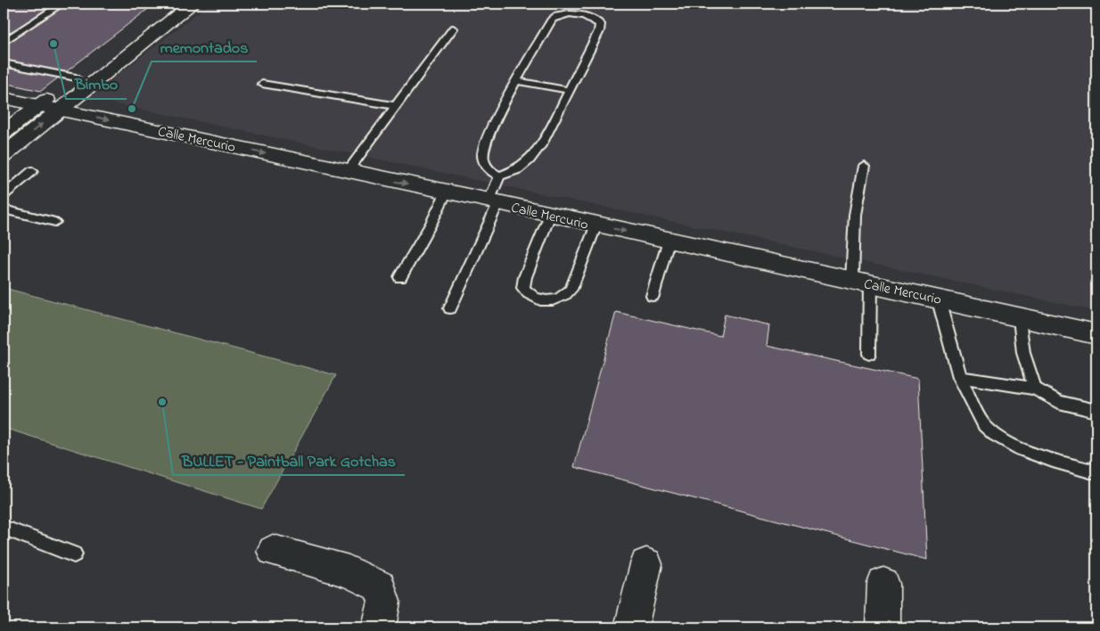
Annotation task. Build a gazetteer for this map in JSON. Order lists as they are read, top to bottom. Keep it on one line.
{"streets":{"main road":["Calle Mercurio"]},"one_way":["Calle Mercurio"],"places":["Bimbo","memontados","BULLET - Paintball Park Gotchas"]}
